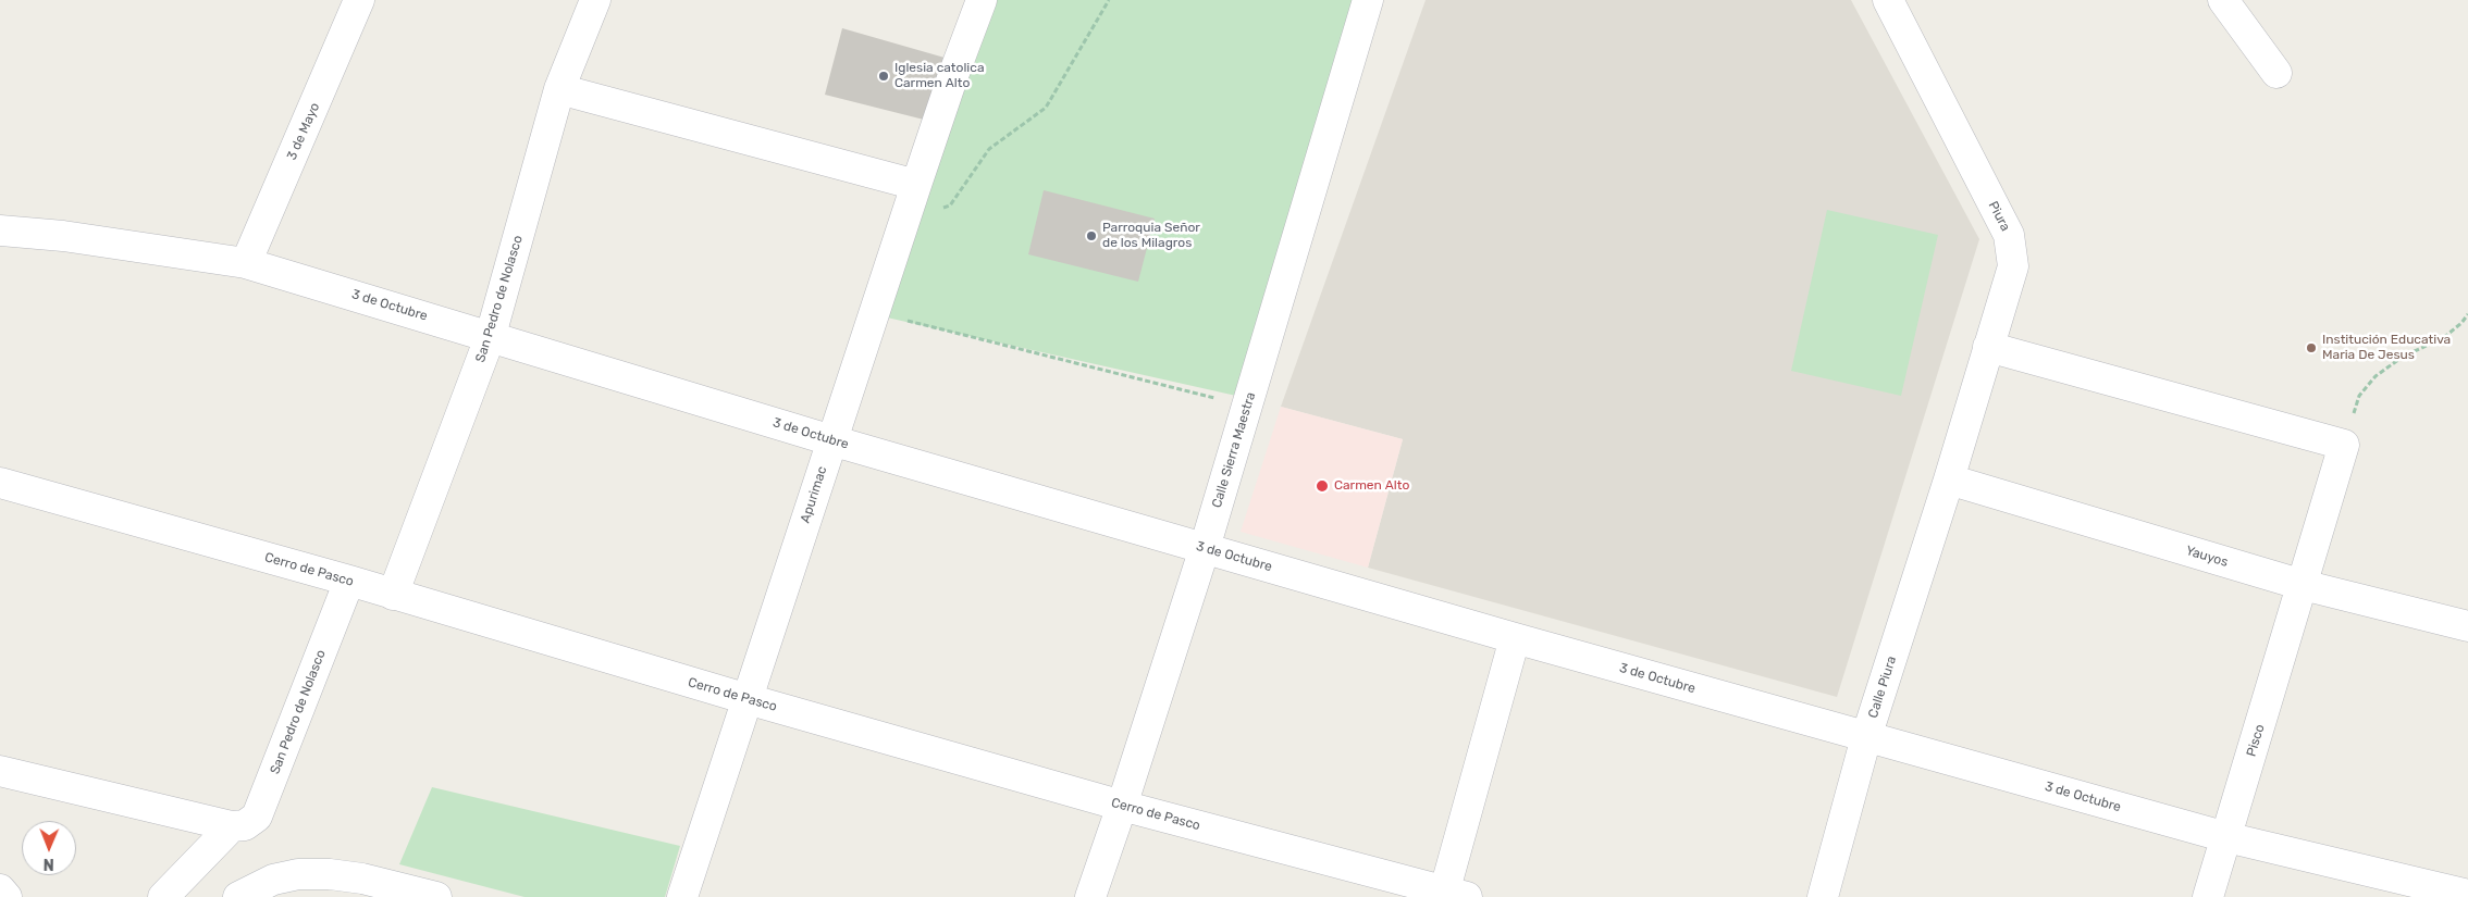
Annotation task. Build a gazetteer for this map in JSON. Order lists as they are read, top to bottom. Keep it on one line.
{"streets":{"street":["3 de Mayo","Piura","San Pedro de Nolasco","3 de Octubre","Calle Sierra Maestra","Apurimac","Yauyos","Cerro de Pasco","Calle Piura","Pisco"]},"crossings":[["3 de Mayo","3 de Octubre"],["Piura","Yauyos"],["Piura","Calle Piura"],["San Pedro de Nolasco","3 de Octubre"],["San Pedro de Nolasco","Cerro de Pasco"],["3 de Octubre","Calle Sierra Maestra"],["3 de Octubre","Apurimac"],["3 de Octubre","Calle Piura"],["3 de Octubre","Pisco"],["Calle Sierra Maestra","Cerro de Pasco"],["Apurimac","Cerro de Pasco"],["Yauyos","Calle Piura"],["Yauyos","Pisco"]],"places":["Iglesia catolica Carmen Alto","Parroquia Señor de los Milagros","Institución Educativa Maria De Jesus","Carmen Alto"],"north":"bottom"}
